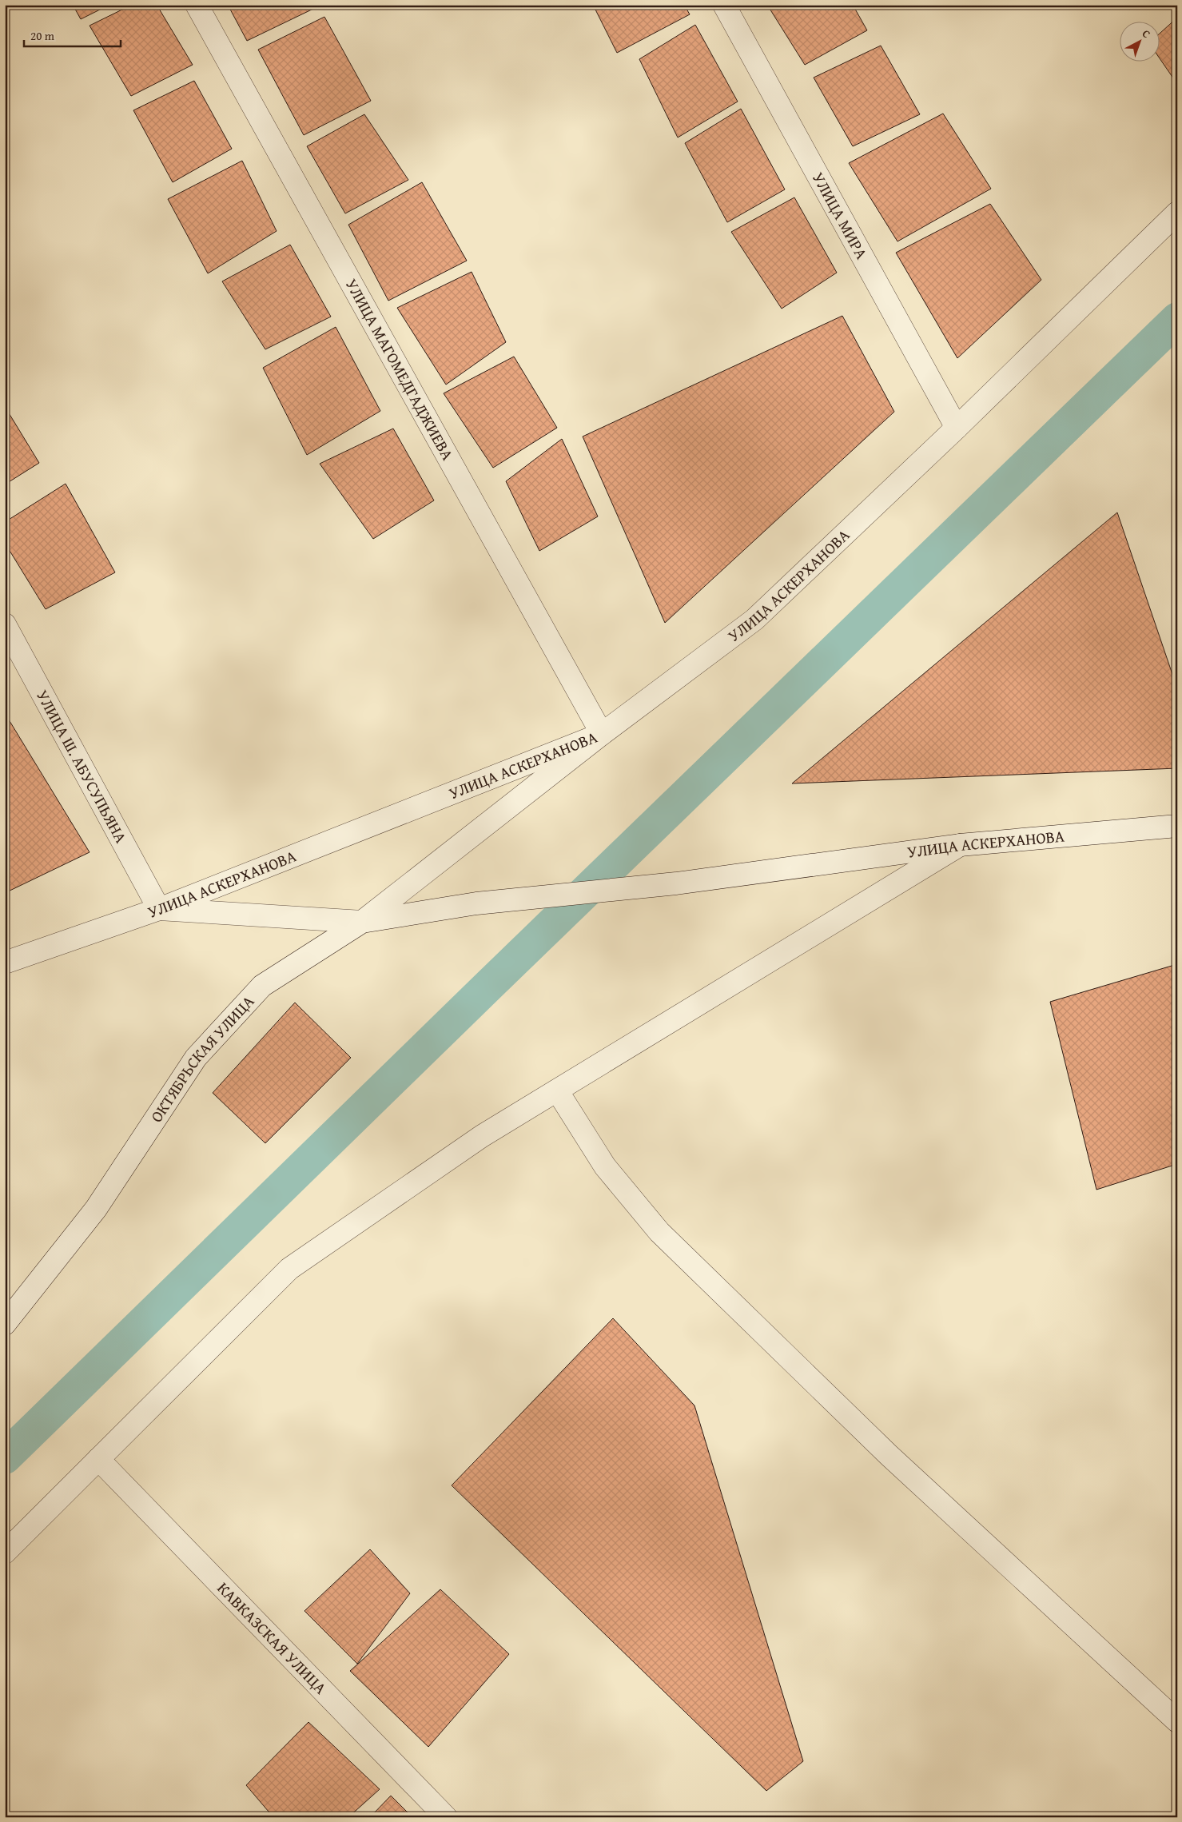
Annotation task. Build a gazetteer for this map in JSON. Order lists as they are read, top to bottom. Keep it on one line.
{"streets":{"street":["УЛИЦА МИРА","УЛИЦА МАГОМЕДГАДЖИЕВА","УЛИЦА АСКЕРХАНОВА","УЛИЦА Ш. АБУСУПЬЯНА","ОКТЯБРЬСКАЯ УЛИЦА","КАВКАЗСКАЯ УЛИЦА"]},"crossings":[["УЛИЦА МИРА","УЛИЦА АСКЕРХАНОВА"],["УЛИЦА МАГОМЕДГАДЖИЕВА","УЛИЦА АСКЕРХАНОВА"],["УЛИЦА АСКЕРХАНОВА","УЛИЦА Ш. АБУСУПЬЯНА"],["УЛИЦА АСКЕРХАНОВА","ОКТЯБРЬСКАЯ УЛИЦА"]],"scale_bar":"20 m","north":"top right"}
